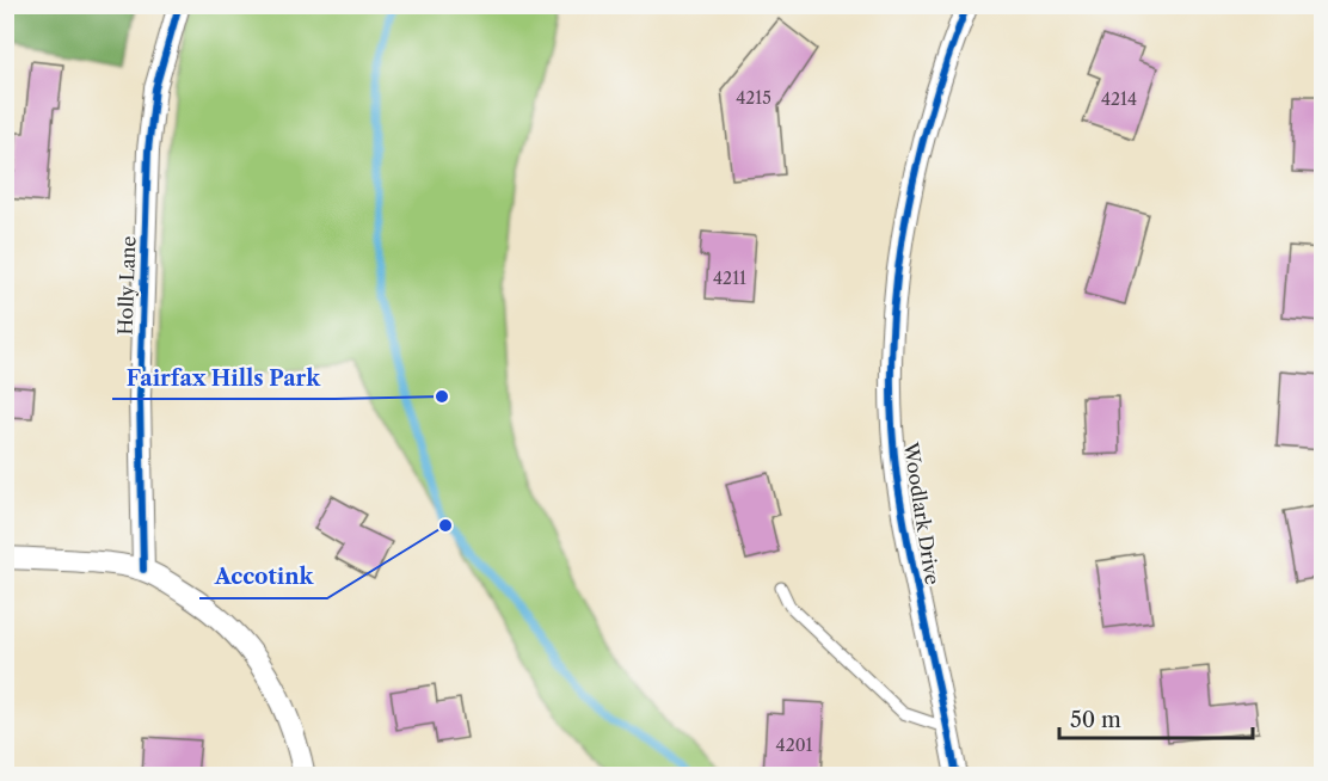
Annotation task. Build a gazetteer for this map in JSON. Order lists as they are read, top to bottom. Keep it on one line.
{"streets":{"street":["Holly Lane","Woodlark Drive"]},"places":["Fairfax Hills Park","Accotink"],"house_numbers":["4215","4214","4211","4201"],"scale_bar":"50 m"}
